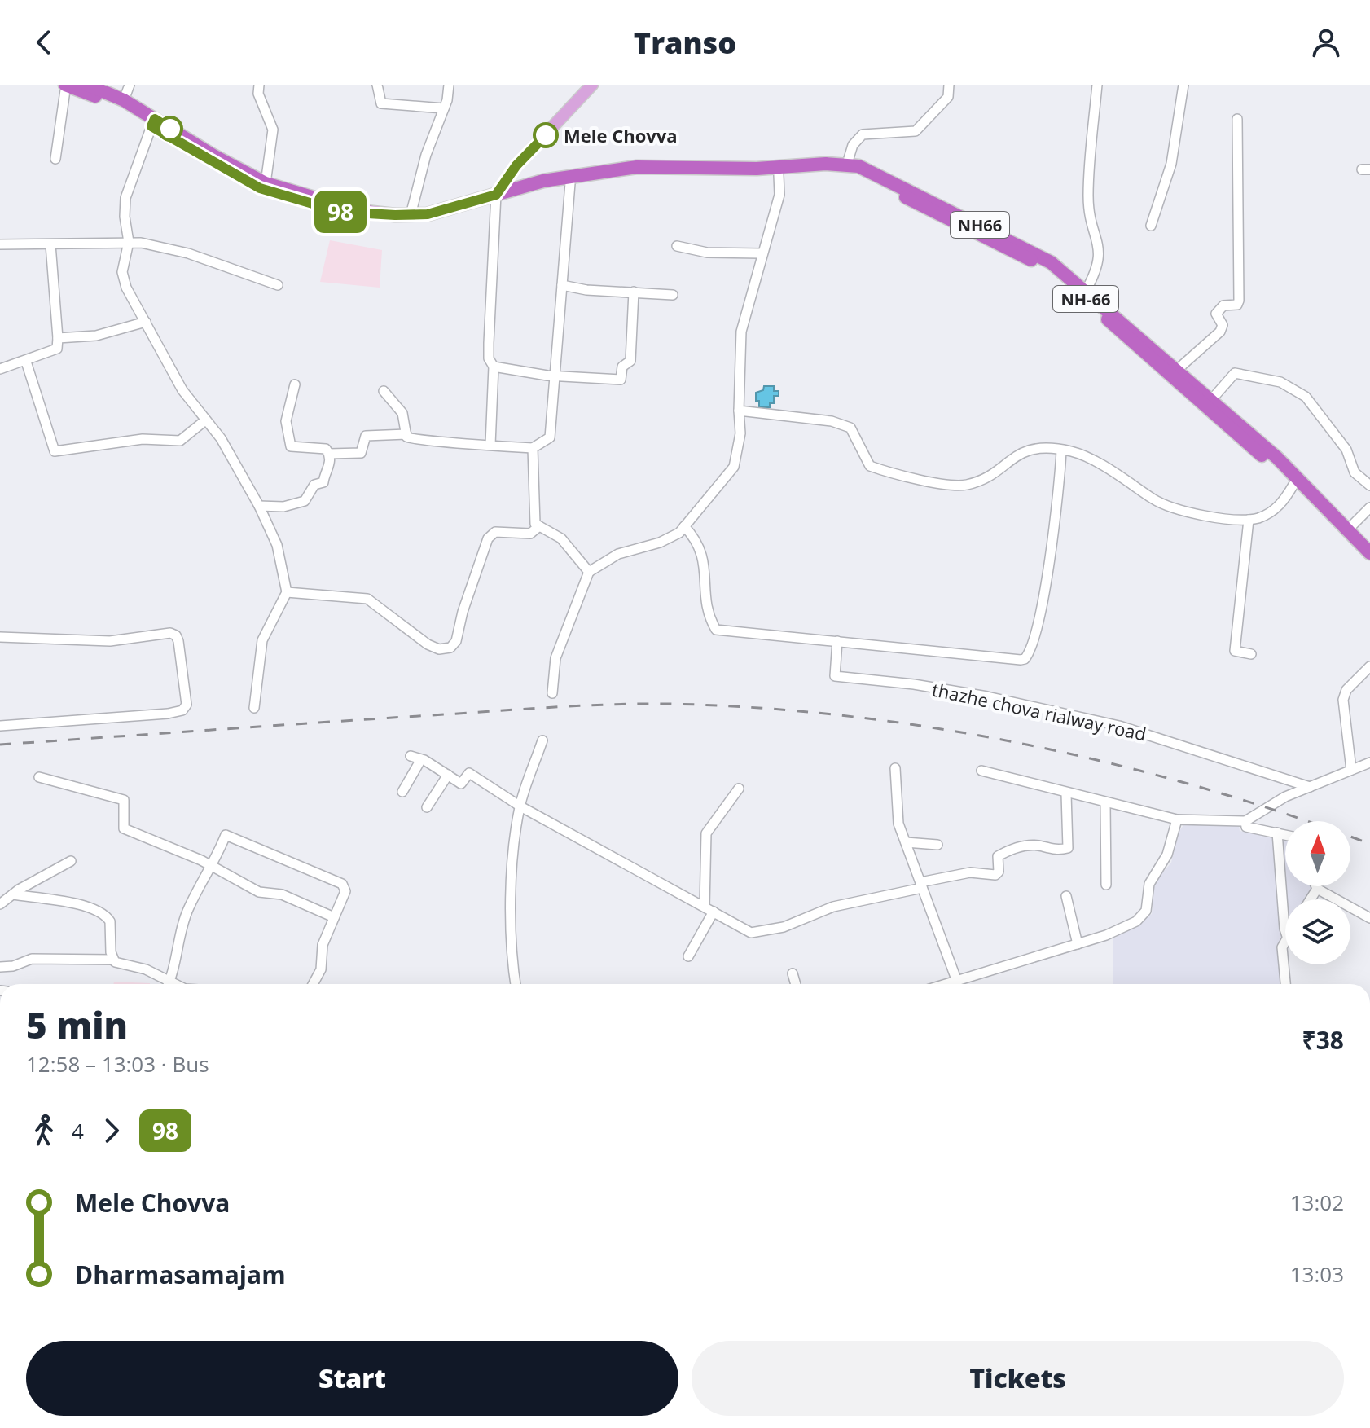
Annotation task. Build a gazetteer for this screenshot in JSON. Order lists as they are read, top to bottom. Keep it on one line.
{"streets":{"highway":["NH66","NH-66"],"street":["thazhe chova rialway road"]},"crossings":[["NH66","NH-66"]],"places":["Mele Chovva"],"lines":["bus line 98"],"north":"top","page":{"header":"Transo","on_map":"98","heading":["5 min","12:58 – 13:03 · Bus","₹38"],"legs":["4","98"],"list":[{"name":"Mele Chovva","value":"13:02"},{"name":"Dharmasamajam","value":"13:03"}],"buttons":["Start","Tickets"]}}
